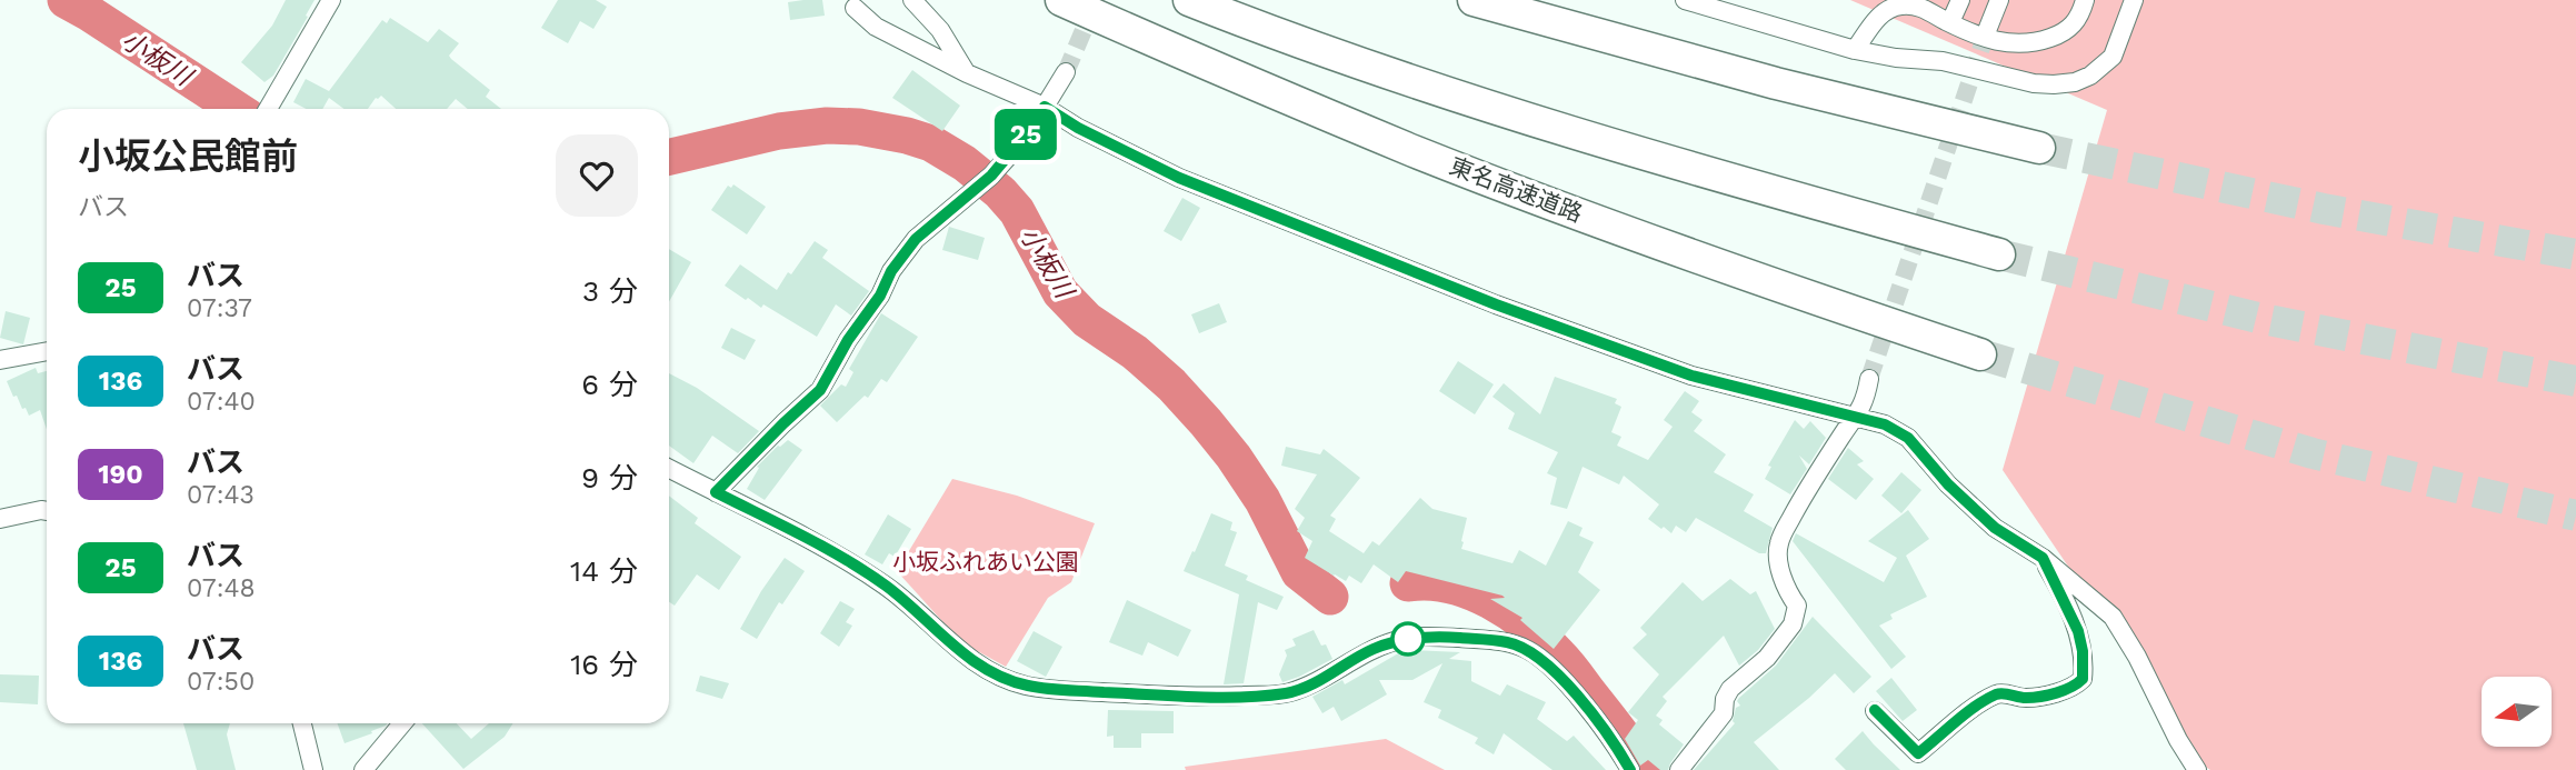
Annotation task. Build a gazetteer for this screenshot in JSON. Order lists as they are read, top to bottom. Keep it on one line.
{"streets":{"highway":["東名高速道路"]},"water":["小板川"],"parks":["小坂ふれあい公園"],"lines":["bus line 25"],"north":"left","page":{"on_map":"25","heading":["小坂公民館前","バス"],"list":[{"mark":"25","name":"バス","note":"07:37","value":"3 分"},{"mark":"136","name":"バス","note":"07:40","value":"6 分"},{"mark":"190","name":"バス","note":"07:43","value":"9 分"},{"mark":"25","name":"バス","note":"07:48","value":"14 分"},{"mark":"136","name":"バス","note":"07:50","value":"16 分"}]}}
